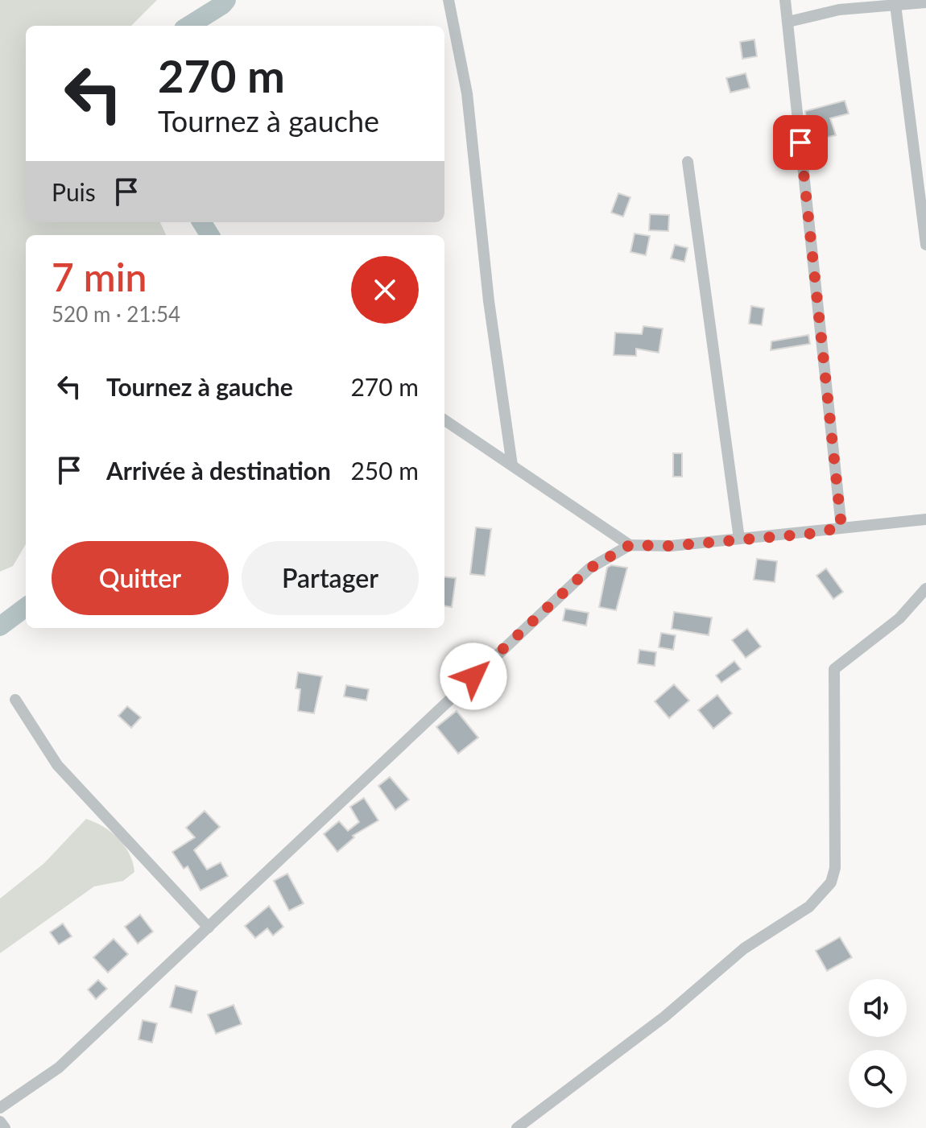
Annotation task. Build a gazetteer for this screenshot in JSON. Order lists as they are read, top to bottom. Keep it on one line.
{"page":{"turn":["270 m","Tournez à gauche"],"then":"Puis","heading":["7 min","520 m · 21:54"],"list":[{"name":"Tournez à gauche","value":"270 m"},{"name":"Arrivée à destination","value":"250 m"}],"buttons":["Quitter","Partager"]}}
